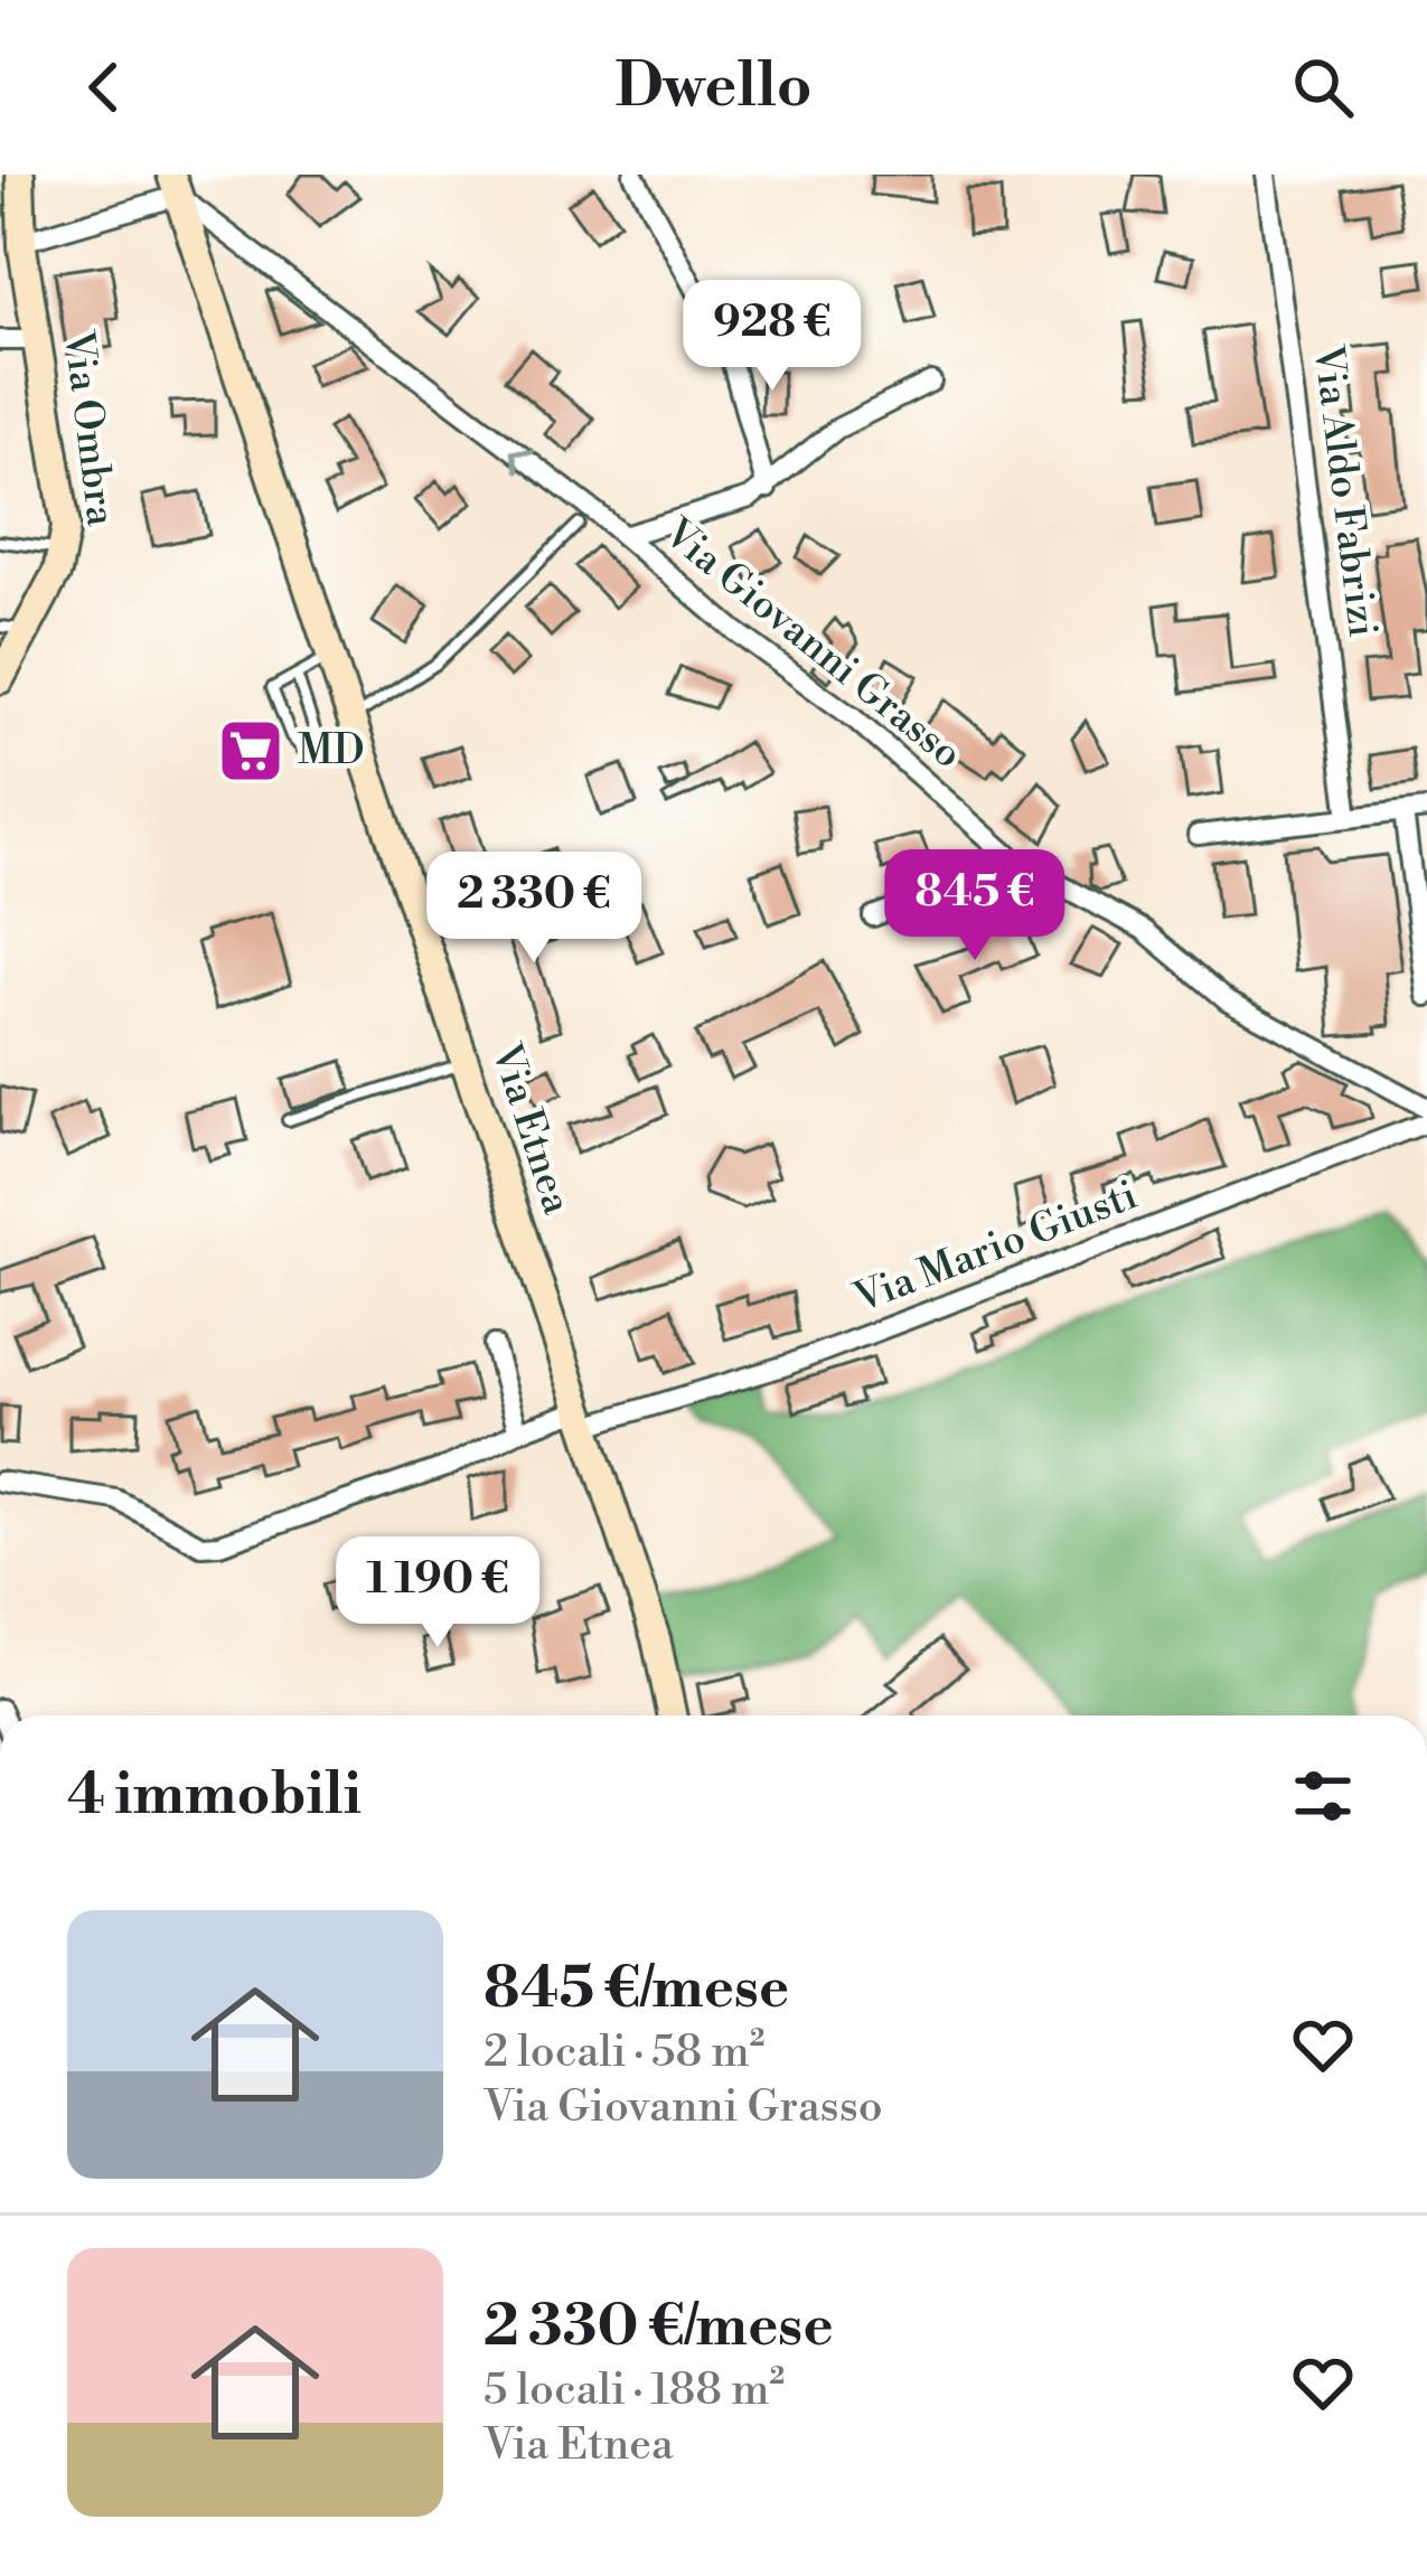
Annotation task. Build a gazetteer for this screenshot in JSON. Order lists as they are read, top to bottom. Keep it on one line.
{"streets":{"main road":["Via Ombra","Via Etnea"],"street":["Via Aldo Fabrizi","Via Giovanni Grasso","Via Mario Giusti"]},"crossings":[["Via Giovanni Grasso","Via Etnea"],["Via Etnea","Via Mario Giusti"]],"one_way":["Via Giovanni Grasso"],"places":{"supermarket":["MD"]},"page":{"header":"Dwello","price":["928 €","845 €","2 330 €","1 190 €"],"heading":"4 immobili","list":[{"name":"845 €/mese","note":"2 locali · 58 m² · Via Giovanni Grasso"},{"name":"2 330 €/mese","note":"5 locali · 188 m² · Via Etnea"}]}}
